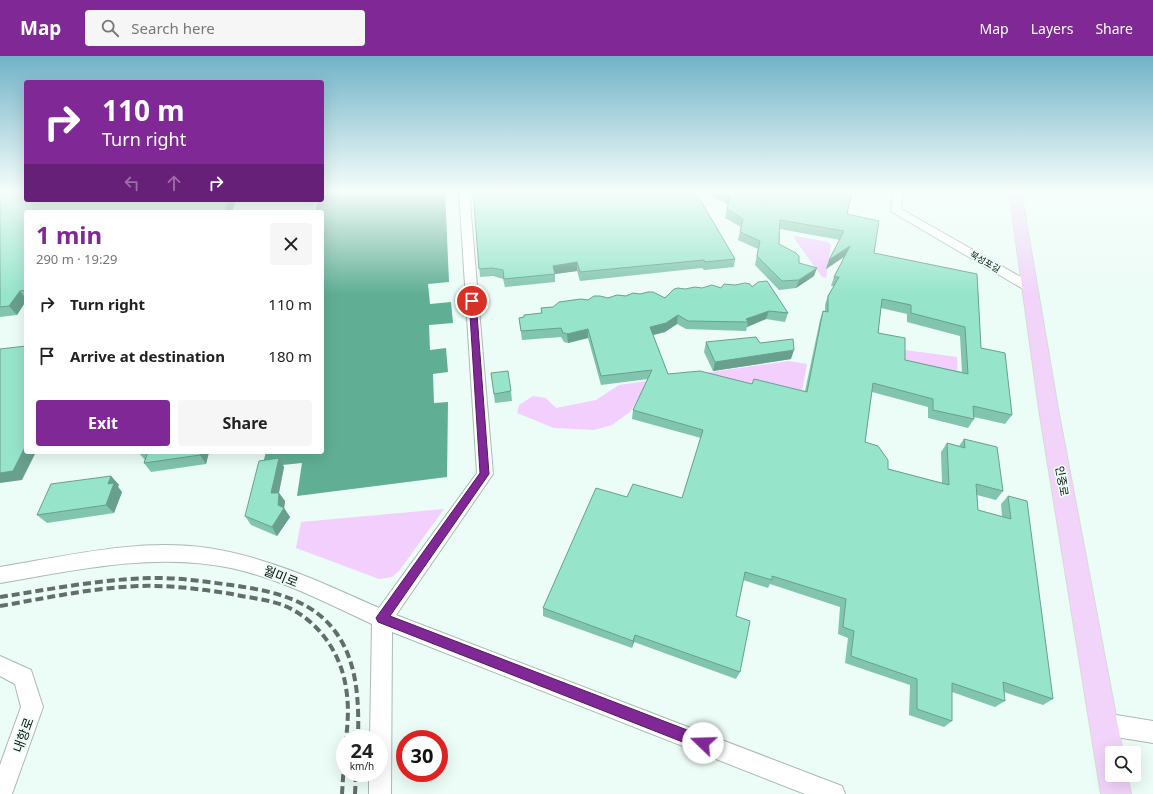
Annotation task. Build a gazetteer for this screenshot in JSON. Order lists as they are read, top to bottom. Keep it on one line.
{"streets":{"main road":["인중로"],"street":["북성포길","월미로","내항로"]},"crossings":[["북성포길","인중로"]],"page":{"header":"Map","search":"Search here","nav":["Map","Layers","Share"],"turn":["110 m","Turn right"],"heading":["1 min","290 m · 19:29"],"list":[{"name":"Turn right","value":"110 m"},{"name":"Arrive at destination","value":"180 m"}],"buttons":["Exit","Share"],"speed":"24 km/h","limit":"30"}}
